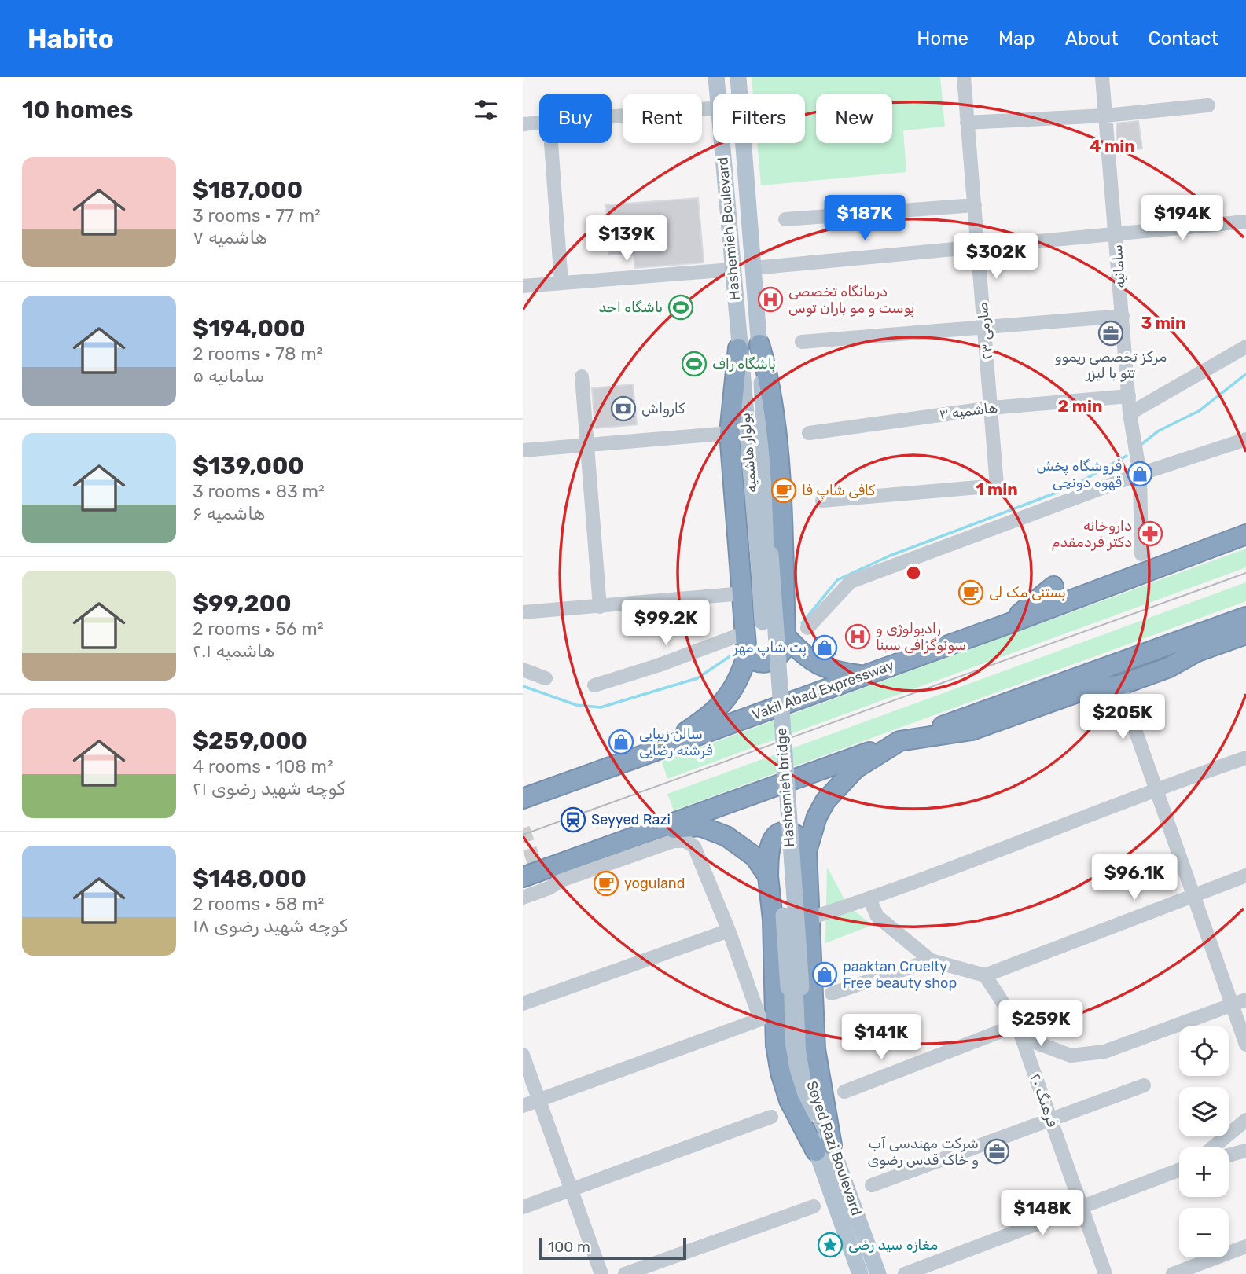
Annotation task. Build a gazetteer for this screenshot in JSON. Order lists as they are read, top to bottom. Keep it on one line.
{"streets":{"highway":["Vakil Abad Expressway"],"main road":["Hashemieh Boulevard","بولوار هاشمیه","Hashemieh bridge","Seyed Razi Boulevard"],"street":["سامانیه","صارمی ۲۳","هاشمیه ۳","فرهنگ ۲۰"]},"crossings":[["Hashemieh Boulevard","بولوار هاشمیه"],["سامانیه","هاشمیه ۳"],["صارمی ۲۳","هاشمیه ۳"],["بولوار هاشمیه","Hashemieh bridge"],["Hashemieh bridge","Seyed Razi Boulevard"]],"places":{"hospital":["درمانگاه تخصصی پوست و مو باران توس","رادیولوژی و سونوگرافی سینا"],"sports":["باشگاه احد","باشگاه راف"],"office":["مرکز تخصصی ریموو تتو با لیزر","شرکت مهندسی آب و خاک قدس رضوی"],"bank":["کارواش"],"shop":["فروشگاه پخش قهوه دونچی","پت شاپ مهر","سالن زیبایی فرشته رضایی","paaktan Cruelty Free beauty shop"],"cafe":["کافی شاپ فا","بستنی مک لی","yoguland"],"pharmacy":["داروخانه دكتر فردمقدم"],"station":["Seyyed Razi"],"place":["مغازه سید رضی"]},"scale_bar":"100 m","page":{"header":"Habito","nav":["Home","Map","About","Contact"],"heading":"10 homes","chip":["Buy","Rent","Filters","New"],"list":[{"name":"$187,000","note":"3 rooms · 77 m² · هاشمیه ۷"},{"name":"$194,000","note":"2 rooms · 78 m² · سامانیه ۵"},{"name":"$139,000","note":"3 rooms · 83 m² · هاشمیه ۶"},{"name":"$99,200","note":"2 rooms · 56 m² · هاشمیه ۲.۱"},{"name":"$259,000","note":"4 rooms · 108 m² · کوچه شهید رضوی ۲۱"},{"name":"$148,000","note":"2 rooms · 58 m² · کوچه شهید رضوی ۱۸"}],"price":["$187K","$194K","$139K","$302K","$99.2K","$205K","$96.1K","$259K","$141K","$148K"],"map_buttons":["+","−"],"scale":"100 m"},"rings":["4 min","3 min","2 min","1 min"]}
